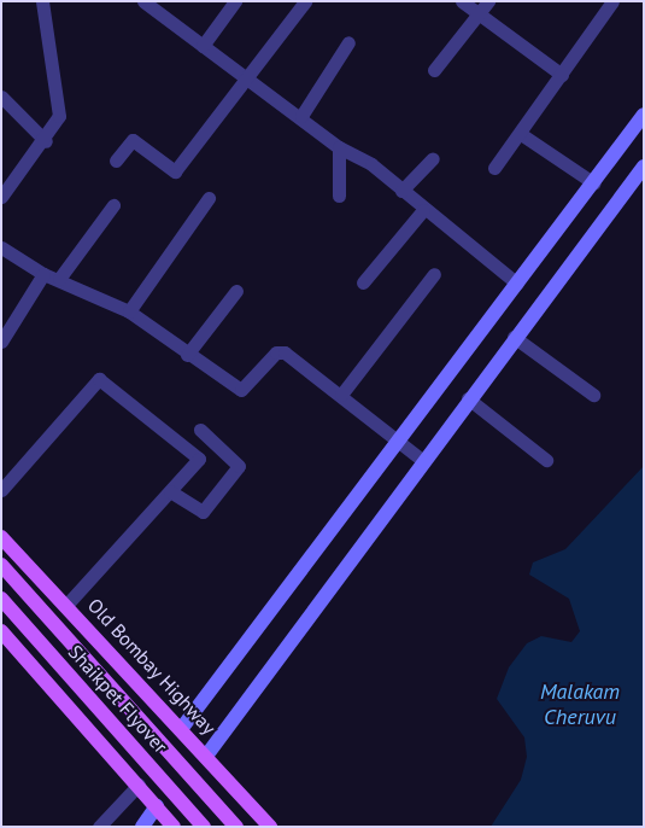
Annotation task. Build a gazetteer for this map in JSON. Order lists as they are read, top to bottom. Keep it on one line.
{"streets":{"main road":["Old Bombay Highway","Shaikpet Flyover"]},"water":["Malakam Cheruvu"]}
